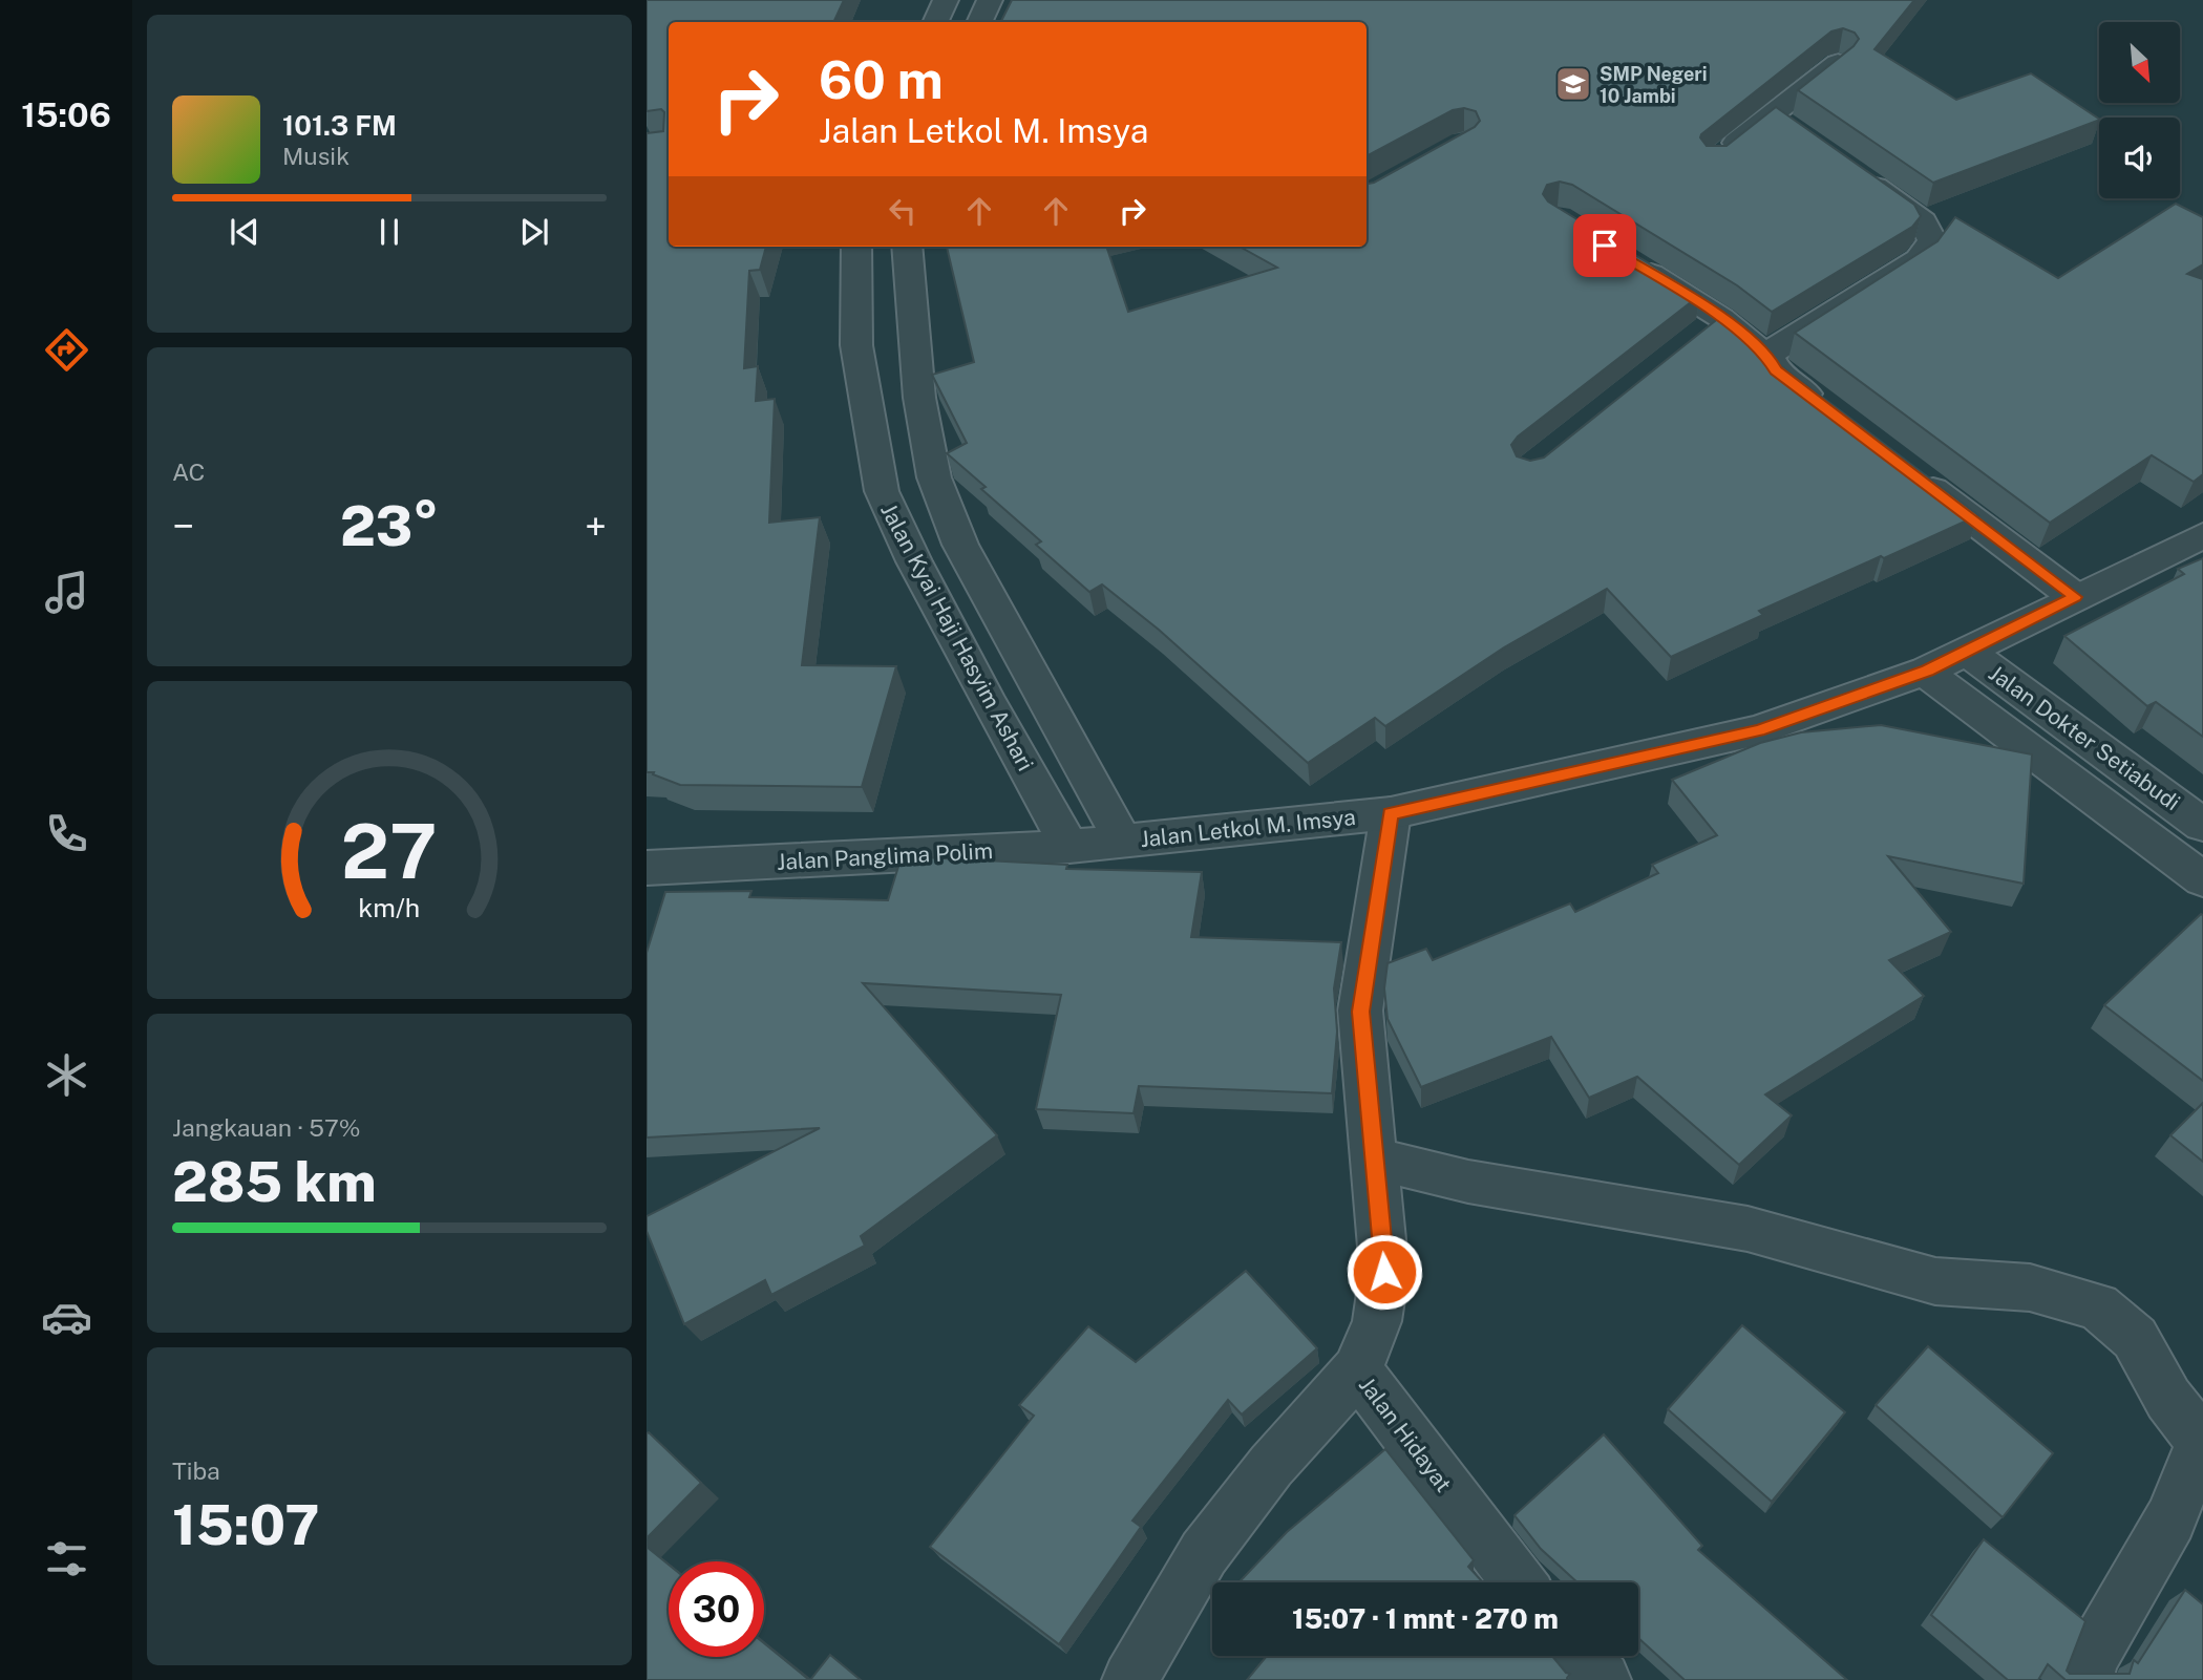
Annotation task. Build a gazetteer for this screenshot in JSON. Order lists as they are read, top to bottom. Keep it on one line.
{"streets":{"street":["Jalan Kyai Haji Hasyim Ashari","Jalan Dokter Setiabudi","Jalan Letkol M. Imsya","Jalan Panglima Polim","Jalan Hidayat"]},"crossings":[["Jalan Kyai Haji Hasyim Ashari","Jalan Letkol M. Imsya"],["Jalan Kyai Haji Hasyim Ashari","Jalan Panglima Polim"],["Jalan Dokter Setiabudi","Jalan Letkol M. Imsya"],["Jalan Letkol M. Imsya","Jalan Panglima Polim"],["Jalan Letkol M. Imsya","Jalan Hidayat"]],"places":{"school or university":["SMP Negeri 10 Jambi"]},"north":"bottom right","page":{"tabs":"15:06","turn":["60 m","Jalan Letkol M. Imsya"],"song":["101.3 FM","Musik"],"tile":["AC",["Jangkauan · 57%","285 km"],["Tiba","15:07"]],"heat":["−","23°","+"],"limit":"30","trip":"15:07 · 1 mnt · 270 m","gauge":["27","km/h"]}}
